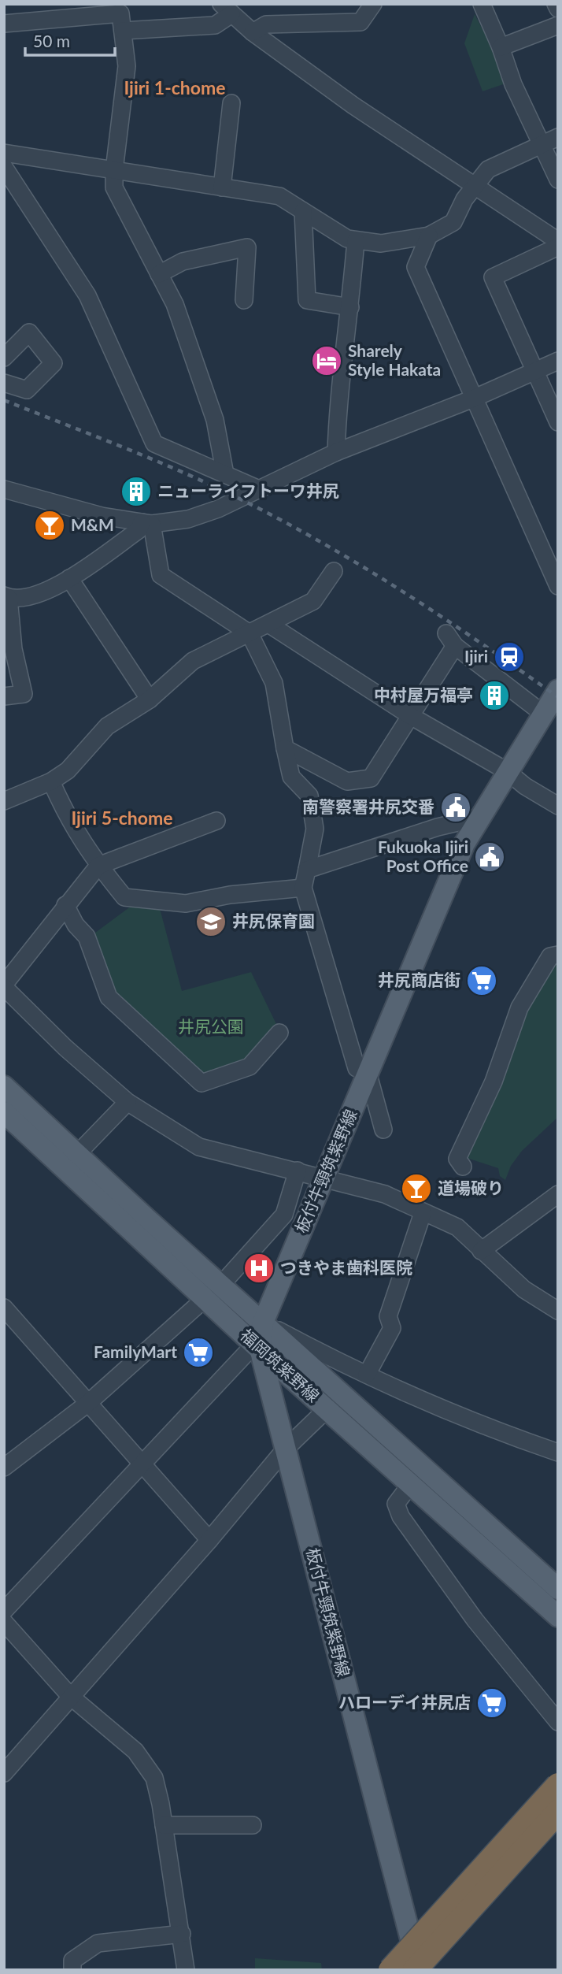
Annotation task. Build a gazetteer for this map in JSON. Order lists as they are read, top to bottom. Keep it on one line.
{"streets":{"main road":["板付牛頸筑紫野線","福岡筑紫野線"]},"crossings":[["板付牛頸筑紫野線","福岡筑紫野線"]],"districts":["Ijiri 1-chome","Ijiri 5-chome"],"parks":["井尻公園"],"places":{"hotel":["Sharely Style Hakata"],"building":["ニューライフトーワ井尻","中村屋万福亭"],"bar":["M&M","道場破り"],"station":["Ijiri"],"public building":["南警察署井尻交番","Fukuoka Ijiri Post Office"],"school or university":["井尻保育園"],"supermarket":["井尻商店街","FamilyMart","ハローデイ井尻店"],"hospital":["つきやま歯科医院"]},"scale_bar":"50 m"}
